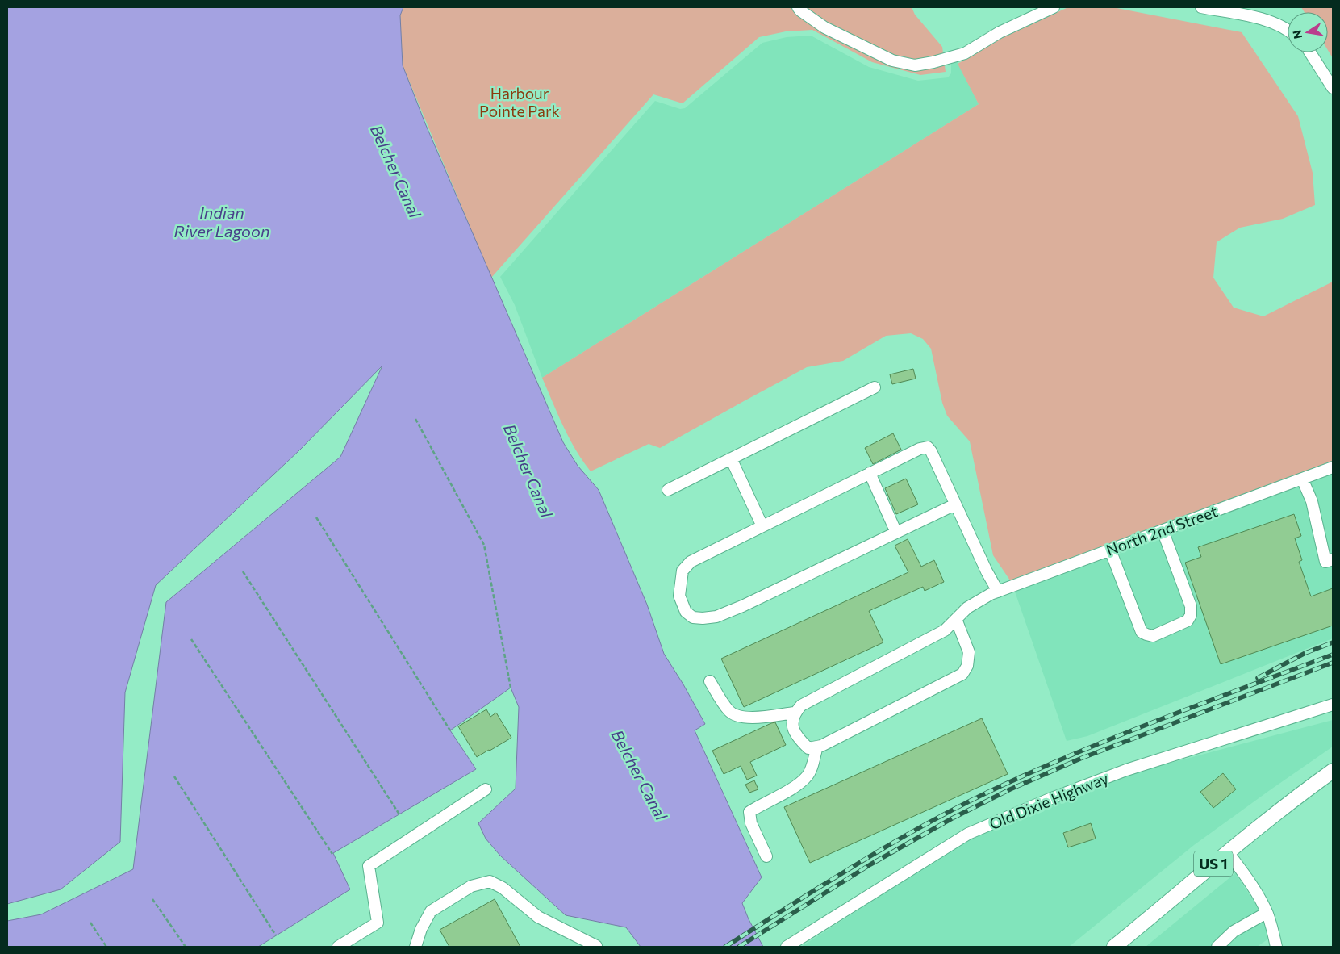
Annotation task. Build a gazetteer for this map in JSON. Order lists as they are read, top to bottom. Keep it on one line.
{"streets":{"main road":["US 1"],"street":["North 2nd Street","Old Dixie Highway"]},"water":["Belcher Canal","Indian River Lagoon"],"parks":["Harbour Pointe Park"],"north":"left"}
